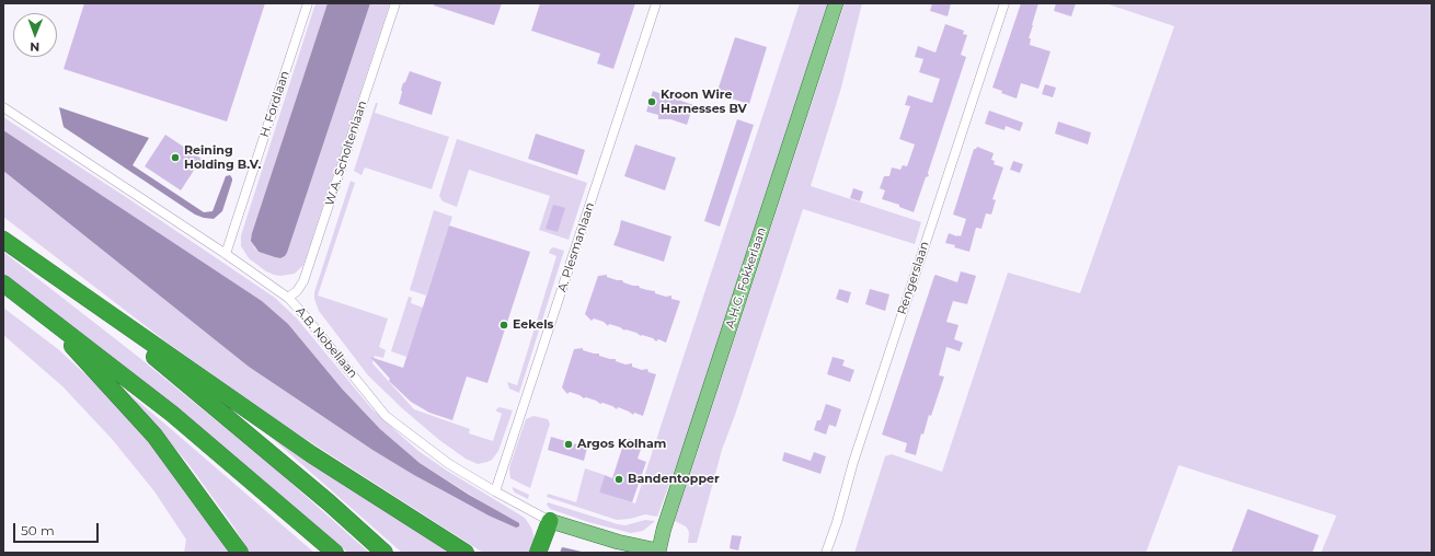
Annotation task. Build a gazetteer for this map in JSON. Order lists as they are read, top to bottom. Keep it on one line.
{"streets":{"main road":["A.H.G. Fokkerlaan","A.B. Nobellaan"],"street":["H. Fordlaan","W.A. Scholtenlaan","A. Plesmanlaan","Rengerslaan"]},"crossings":[["H. Fordlaan","A.B. Nobellaan"],["W.A. Scholtenlaan","A.B. Nobellaan"],["A. Plesmanlaan","A.B. Nobellaan"],["A.H.G. Fokkerlaan","A.B. Nobellaan"]],"places":["Kroon Wire Harnesses BV","Reining Holding B.V.","Eekels","Argos Kolham","Bandentopper"],"scale_bar":"50 m","north":"bottom"}
